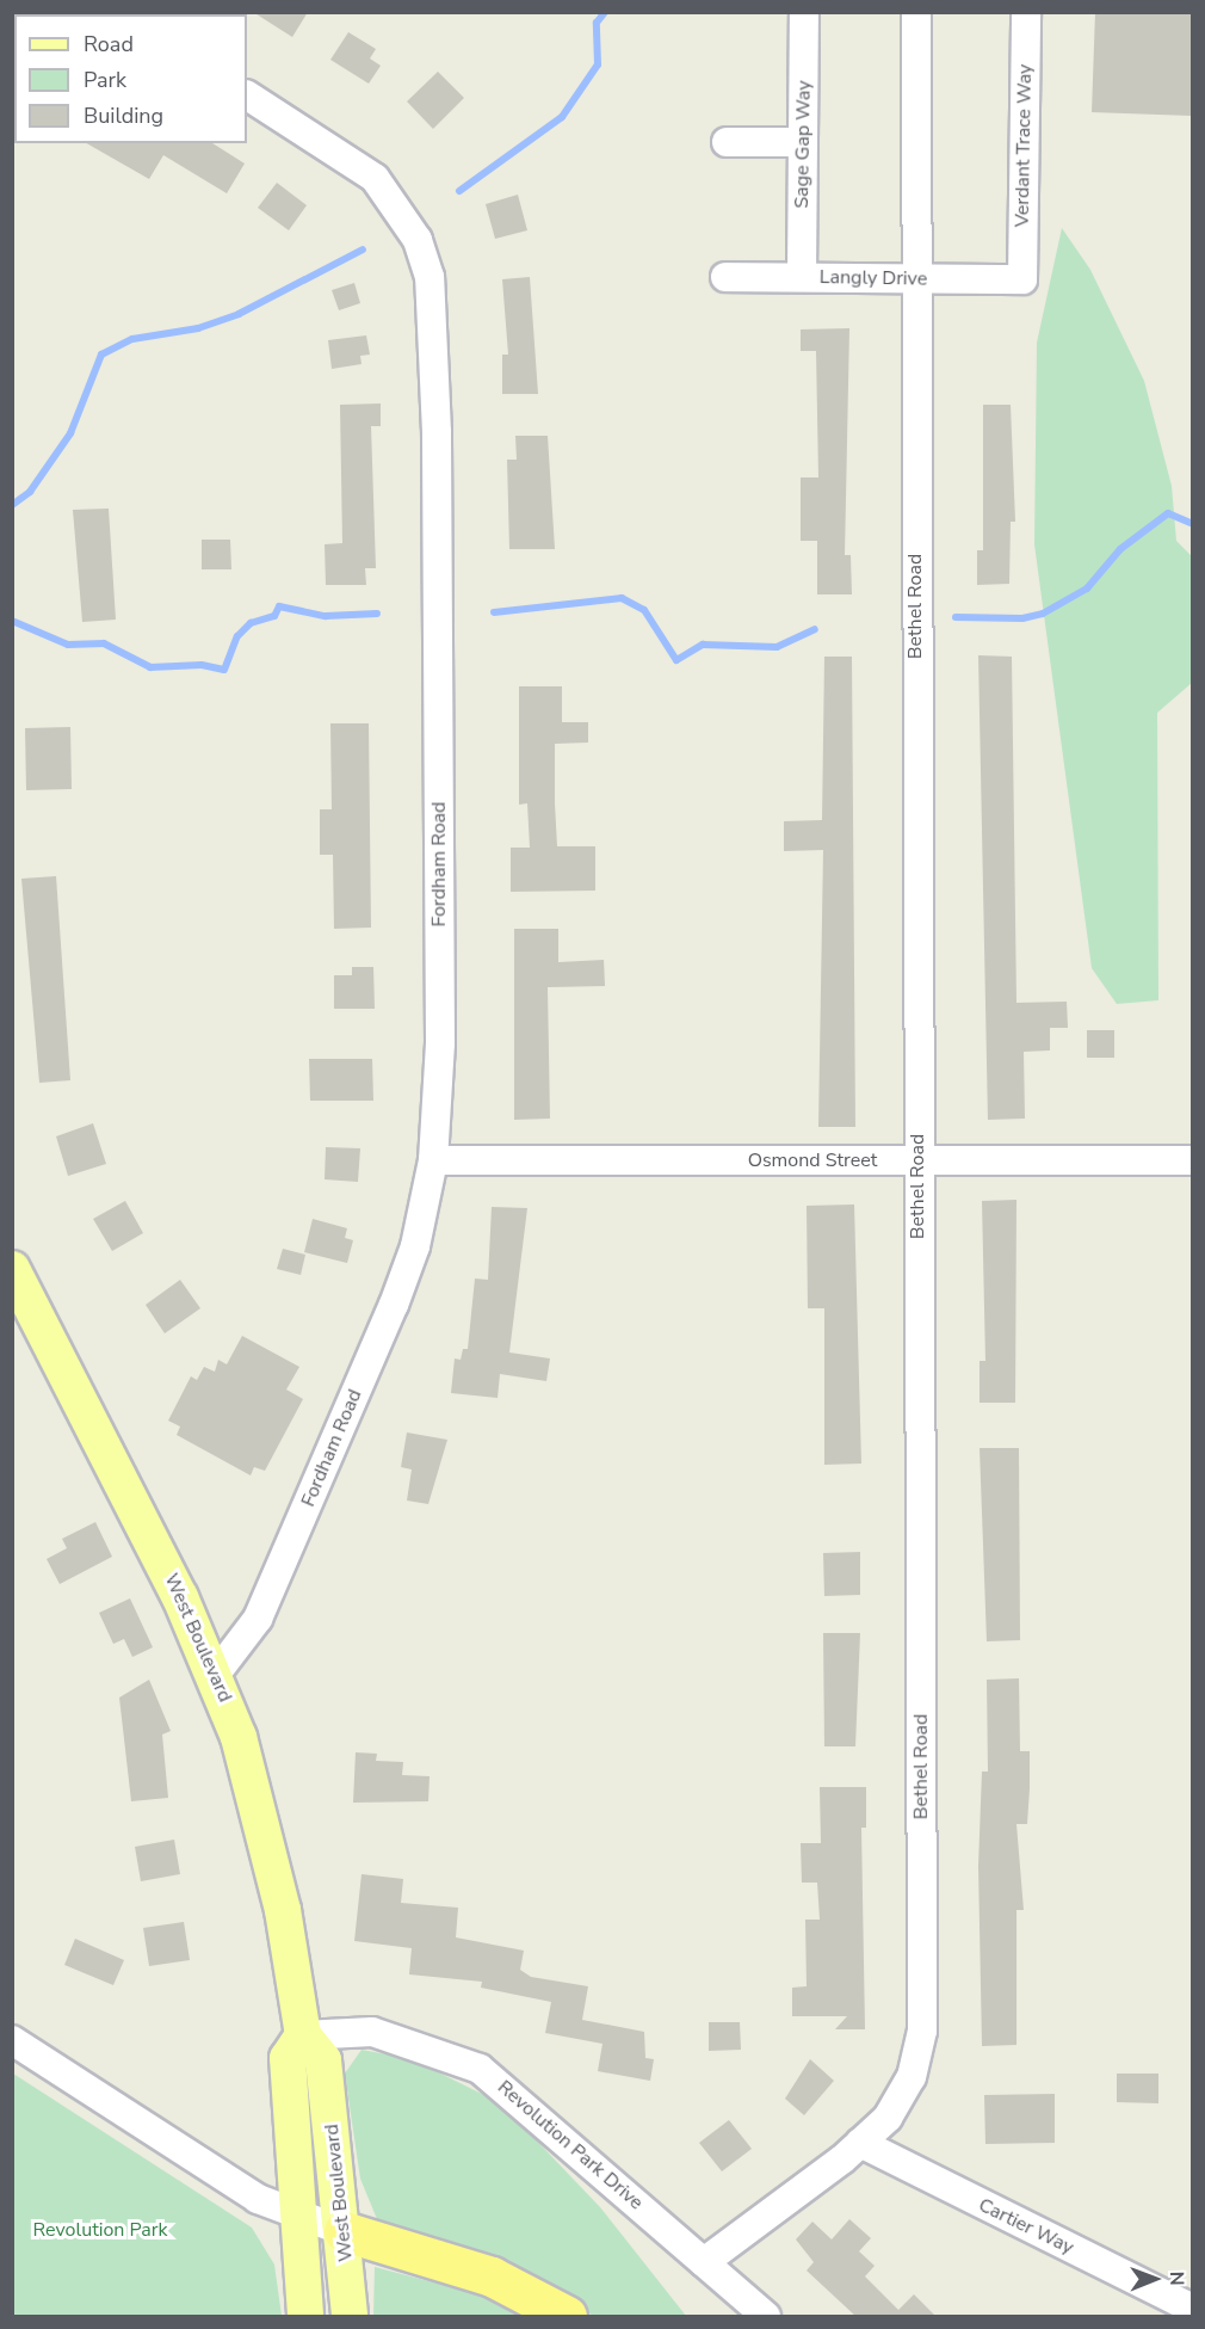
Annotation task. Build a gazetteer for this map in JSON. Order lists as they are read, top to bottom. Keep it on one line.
{"streets":{"main road":["West Boulevard"],"street":["Sage Gap Way","Verdant Trace Way","Langly Drive","Bethel Road","Fordham Road","Osmond Street","Revolution Park Drive","Cartier Way"]},"crossings":[["Sage Gap Way","Langly Drive"],["Verdant Trace Way","Langly Drive"],["Langly Drive","Bethel Road"],["Bethel Road","Osmond Street"],["Bethel Road","Revolution Park Drive"],["Bethel Road","Cartier Way"],["Fordham Road","Osmond Street"],["Fordham Road","West Boulevard"],["West Boulevard","Revolution Park Drive"]],"parks":["Revolution Park"],"legend":["Road","Park","Building"],"north":"right"}
